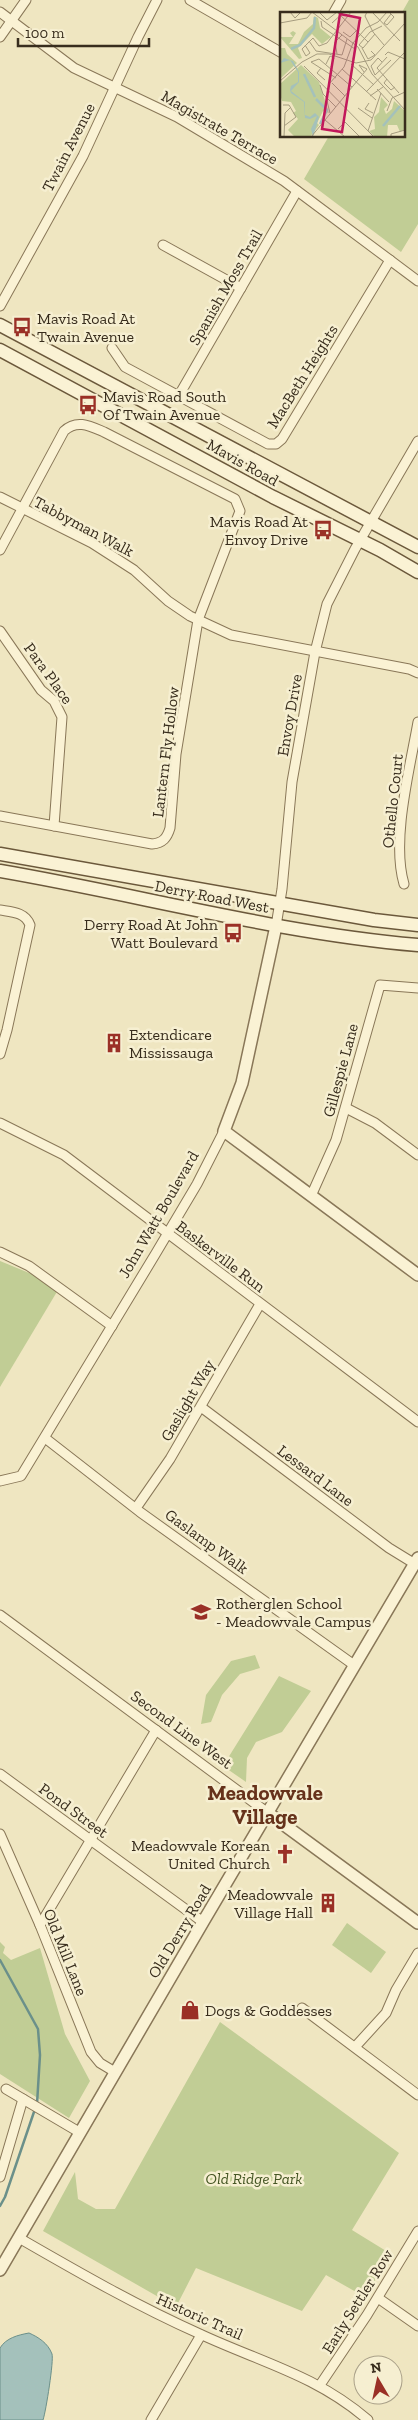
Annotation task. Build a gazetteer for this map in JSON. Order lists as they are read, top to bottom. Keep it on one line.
{"streets":{"main road":["Mavis Road","Derry Road West"],"street":["Magistrate Terrace","Twain Avenue","Spanish Moss Trail","MacBeth Heights","Tabbyman Walk","Para Place","Envoy Drive","Lantern Fly Hollow","Othello Court","Gillespie Lane","John Watt Boulevard","Baskerville Run","Gaslight Way","Lessard Lane","Gaslamp Walk","Second Line West","Pond Street","Old Derry Road","Old Mill Lane","Early Settler Row","Historic Trail"]},"crossings":[["Magistrate Terrace","Twain Avenue"],["Magistrate Terrace","Spanish Moss Trail"],["Magistrate Terrace","MacBeth Heights"],["Spanish Moss Trail","MacBeth Heights"],["Mavis Road","Envoy Drive"],["Tabbyman Walk","Envoy Drive"],["Tabbyman Walk","Lantern Fly Hollow"],["Para Place","Lantern Fly Hollow"],["Envoy Drive","Derry Road West"],["Envoy Drive","John Watt Boulevard"],["Derry Road West","John Watt Boulevard"],["John Watt Boulevard","Baskerville Run"],["John Watt Boulevard","Gaslamp Walk"],["Baskerville Run","Gaslight Way"],["Gaslight Way","Lessard Lane"],["Gaslight Way","Gaslamp Walk"],["Lessard Lane","Old Derry Road"],["Gaslamp Walk","Old Derry Road"],["Second Line West","Old Derry Road"],["Pond Street","Old Derry Road"],["Old Derry Road","Old Mill Lane"],["Old Derry Road","Historic Trail"],["Early Settler Row","Historic Trail"]],"districts":["Meadowvale Village"],"parks":["Old Ridge Park"],"places":{"bus stop":["Mavis Road At Twain Avenue","Mavis Road South Of Twain Avenue","Mavis Road At Envoy Drive","Derry Road At John Watt Boulevard"],"building":["Extendicare Mississauga","Meadowvale Village Hall"],"school or university":["Rotherglen School - Meadowvale Campus"],"church":["Meadowvale Korean United Church"],"shop":["Dogs & Goddesses"]},"scale_bar":"100 m","north":"top"}
